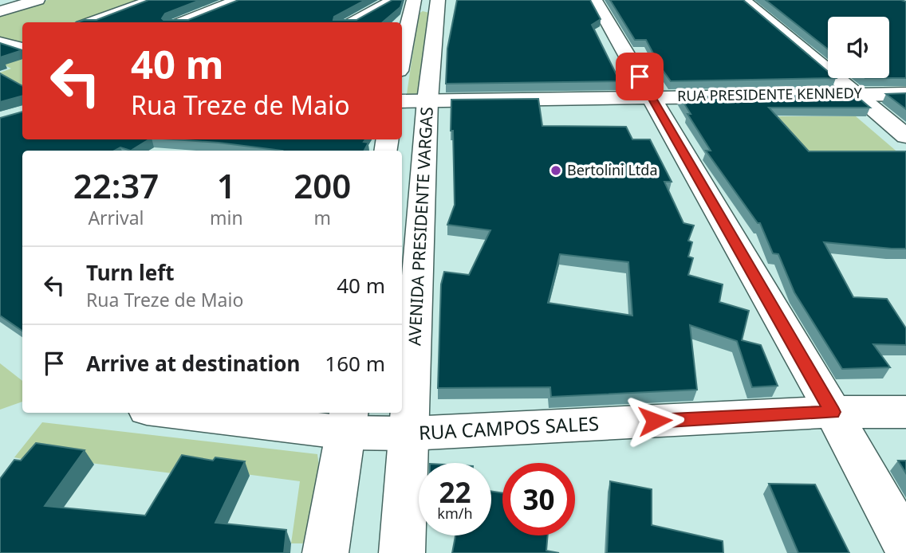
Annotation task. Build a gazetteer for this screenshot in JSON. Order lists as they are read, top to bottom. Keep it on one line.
{"streets":{"street":["RUA PRESIDENTE KENNEDY","AVENIDA PRESIDENTE VARGAS","RUA CAMPOS SALES"]},"crossings":[["RUA PRESIDENTE KENNEDY","AVENIDA PRESIDENTE VARGAS"],["AVENIDA PRESIDENTE VARGAS","RUA CAMPOS SALES"]],"places":["Bertolini Ltda"],"page":{"turn":["40 m","Rua Treze de Maio"],"eta":["22:37","Arrival","1","min","200","m"],"list":[{"name":"Turn left","note":"Rua Treze de Maio","value":"40 m"},{"name":"Arrive at destination","value":"160 m"}],"speed":"22 km/h","limit":"30"}}
